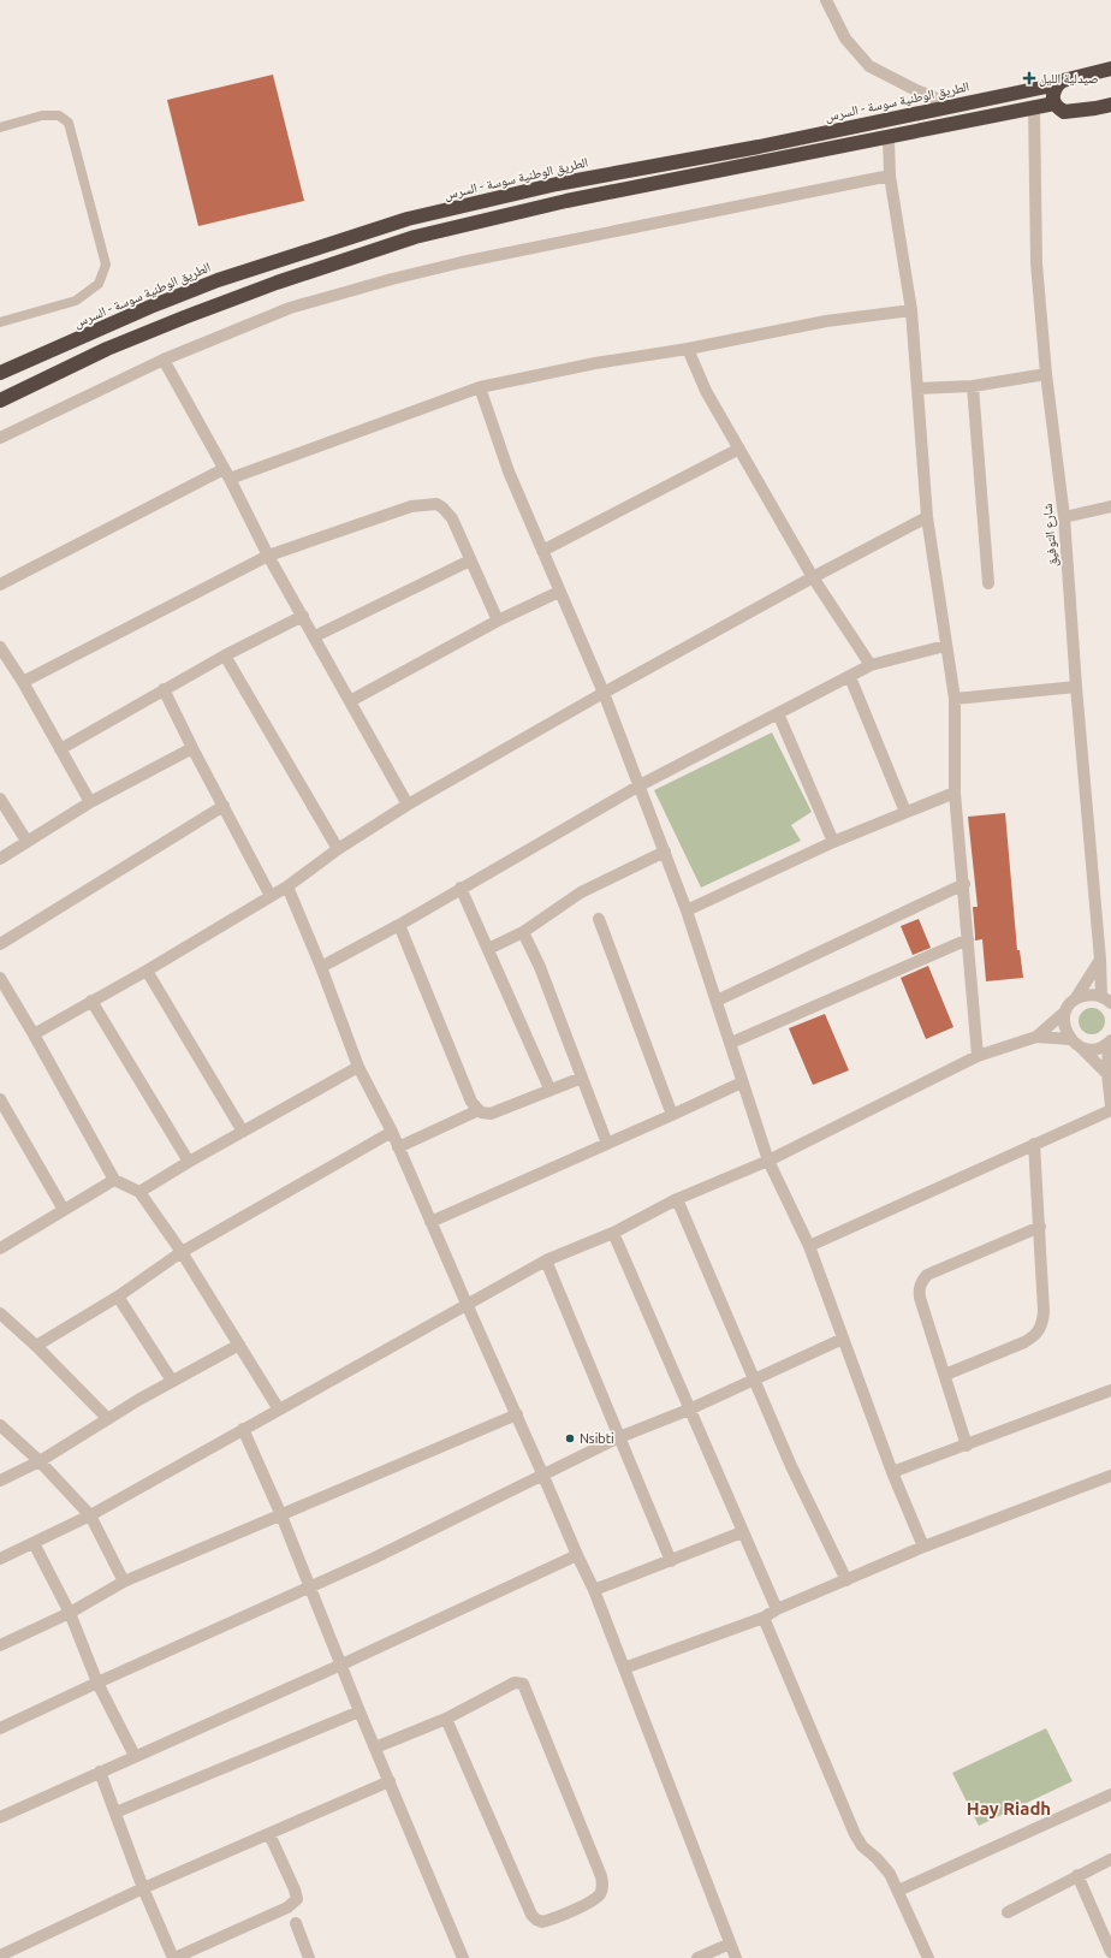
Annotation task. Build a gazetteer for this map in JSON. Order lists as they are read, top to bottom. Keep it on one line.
{"streets":{"highway":["الطريق الوطنية سوسة - السرس"],"street":["شارع التوفيق"]},"districts":["Hay Riadh"],"places":{"health":["صيدلية الليل"],"other":["Nsibti"]}}
